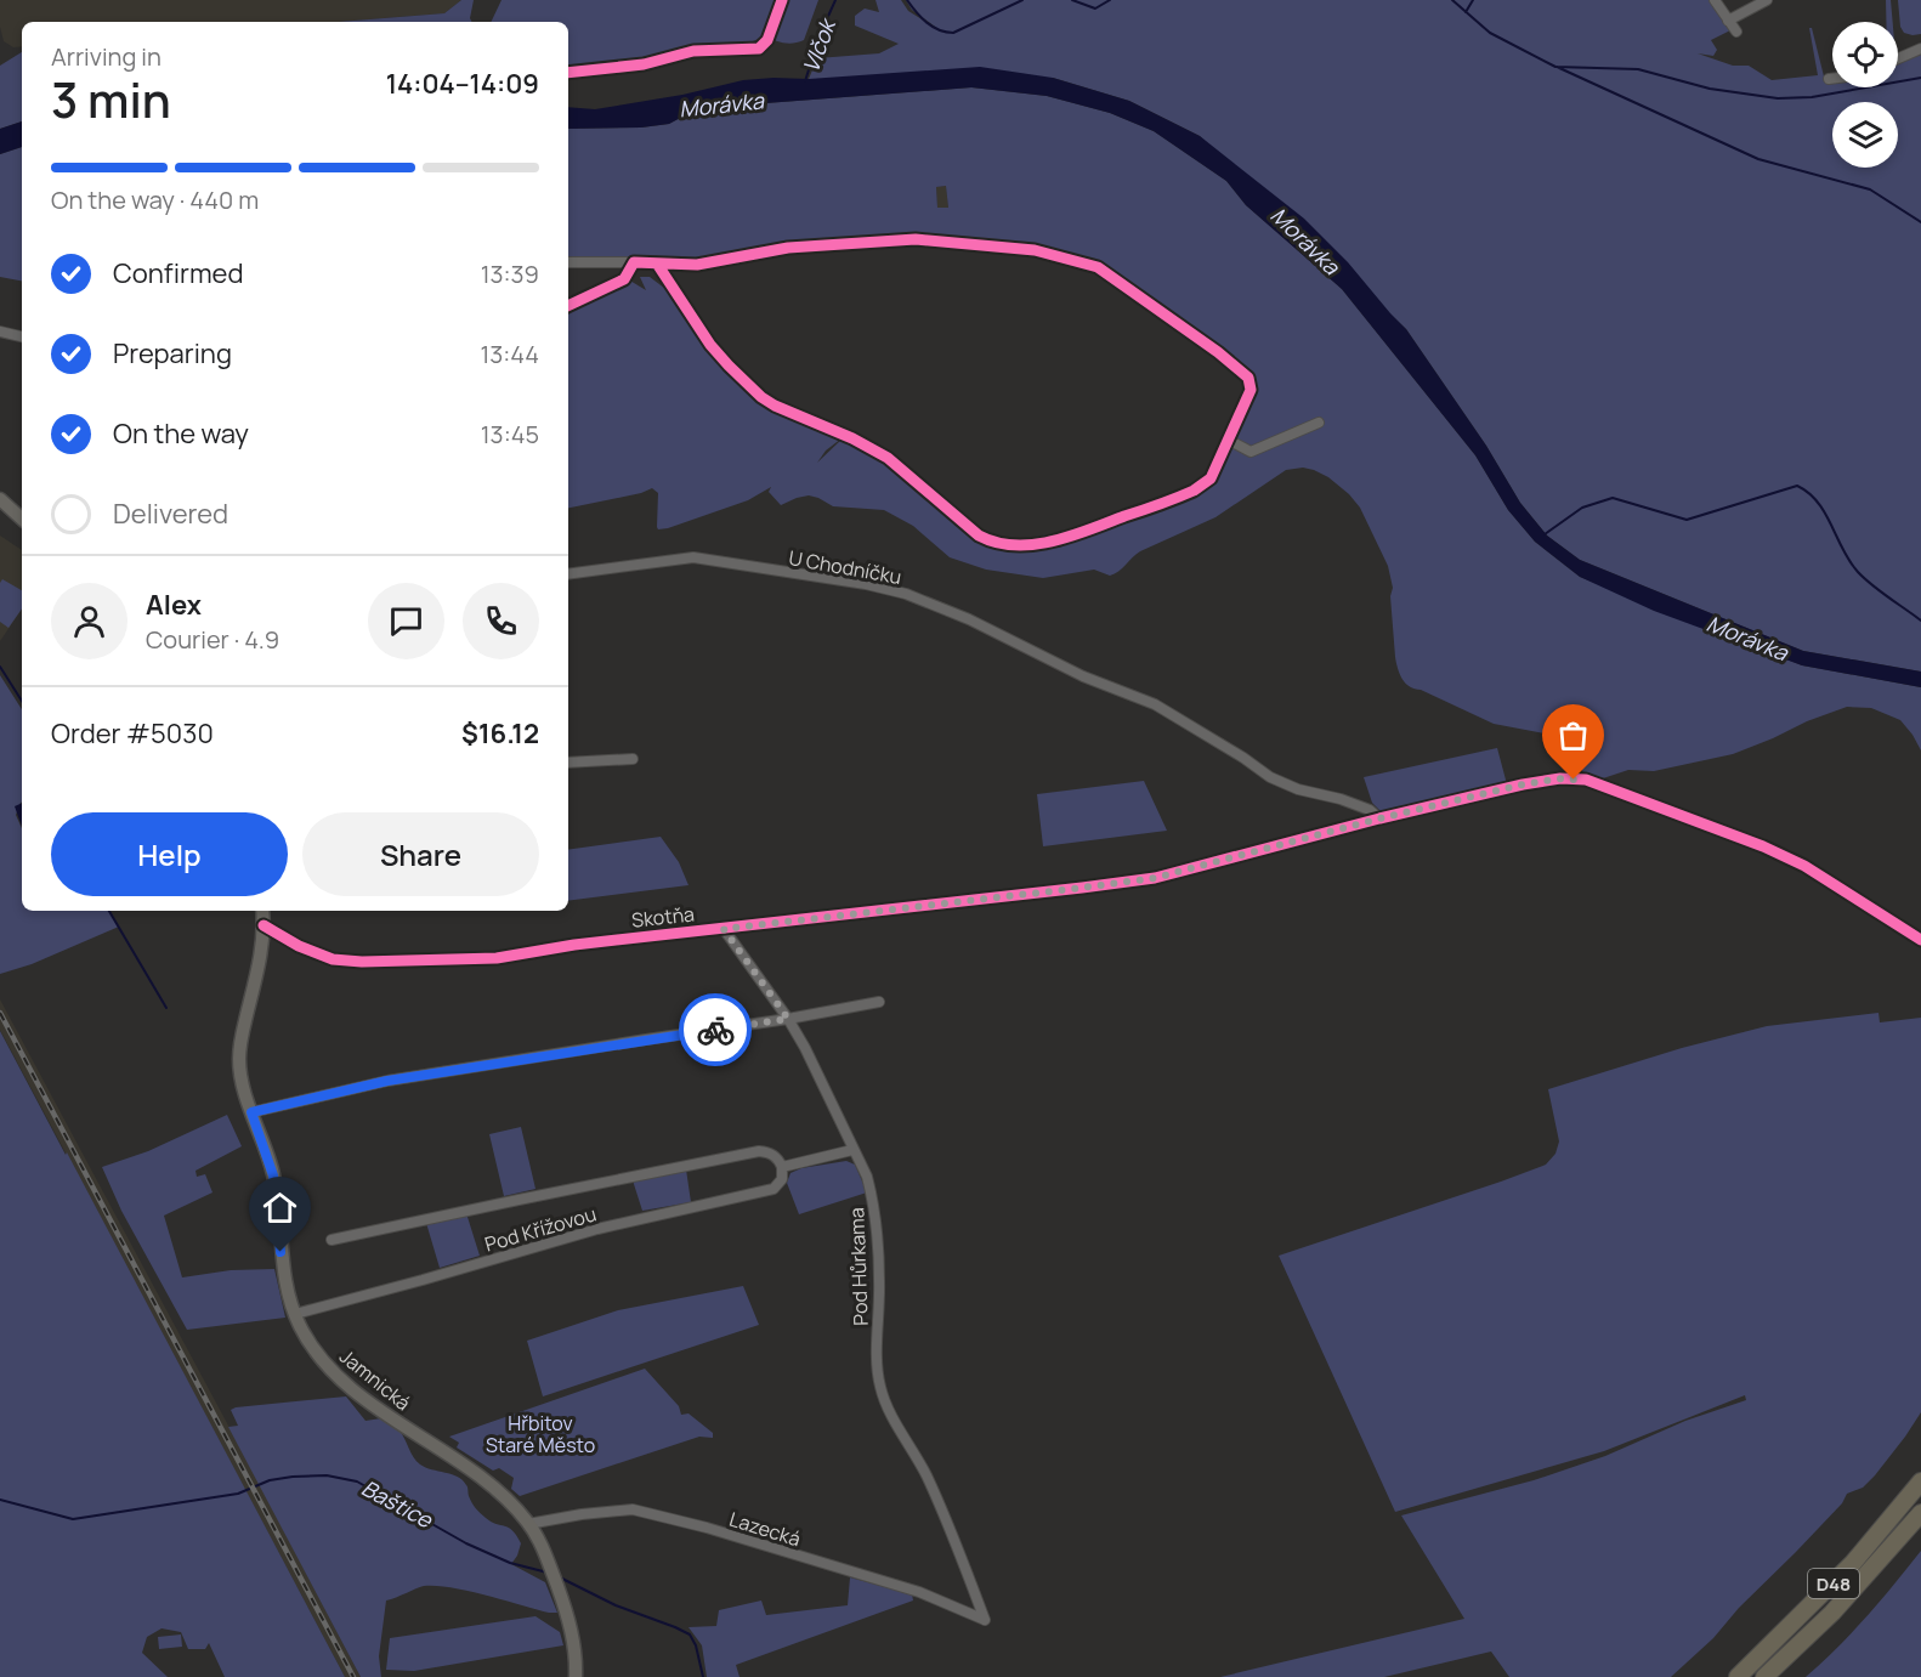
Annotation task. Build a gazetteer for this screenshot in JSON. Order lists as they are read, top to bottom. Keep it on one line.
{"streets":{"highway":["D48"],"main road":["Jamnická"],"street":["U Chodníčku","Skotňa","Pod Křížovou","Pod Hůrkama","Lazecká"]},"crossings":[["U Chodníčku","Skotňa"],["Skotňa","Pod Hůrkama"],["Skotňa","Jamnická"],["Pod Křížovou","Jamnická"],["Pod Hůrkama","Lazecká"],["Jamnická","Lazecká"]],"water":["Vlčok","Morávka","Baštice"],"parks":["Hřbitov Staré Město"],"page":{"heading":["3 min","Arriving in","14:04–14:09"],"panel":["Alex","Courier · 4.9","Order #5030","$16.12"],"bar":"On the way · 440 m","list":[["Confirmed","13:39"],["Preparing","13:44"],["On the way","13:45"],"Delivered"],"buttons":["Help","Share"]}}
